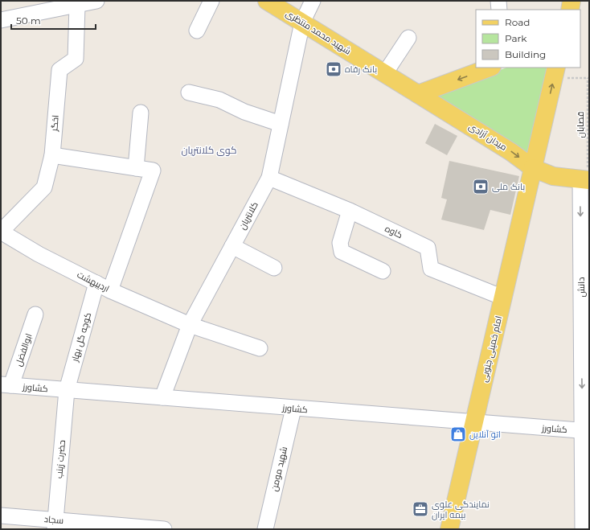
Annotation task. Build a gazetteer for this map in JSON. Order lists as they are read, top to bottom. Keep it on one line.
{"streets":{"main road":["شهید محمد منتظری","میدان آزادی","امام خمینی جنوبی"],"street":["اخگر","کلانتریان","کاوه","اردیبهشت","دانش","کوچه گل بهار","ابوالفضل","کشاورز","حضرت زینب","شهید مومن","سجاد"],"path":["قصابان"]},"crossings":[["شهید محمد منتظری","میدان آزادی"],["شهید محمد منتظری","کلانتریان"],["اخگر","اردیبهشت"],["قصابان","دانش"],["میدان آزادی","امام خمینی جنوبی"],["کلانتریان","کاوه"],["کلانتریان","اردیبهشت"],["کلانتریان","کشاورز"],["کاوه","امام خمینی جنوبی"],["اردیبهشت","کوچه گل بهار"],["دانش","کشاورز"],["کوچه گل بهار","کشاورز"],["کوچه گل بهار","حضرت زینب"],["امام خمینی جنوبی","کشاورز"],["ابوالفضل","کشاورز"],["کشاورز","حضرت زینب"],["کشاورز","شهید مومن"],["حضرت زینب","سجاد"]],"one_way":["میدان آزادی","دانش"],"districts":["کوی کلانتریان"],"places":{"bank":["بانک رفاه","بانک ملی"],"shop":["اتو آنلاین"],"office":["نمایندگی علوی بیمه ایران"]},"legend":["Road","Park","Building"],"scale_bar":"50 m"}
